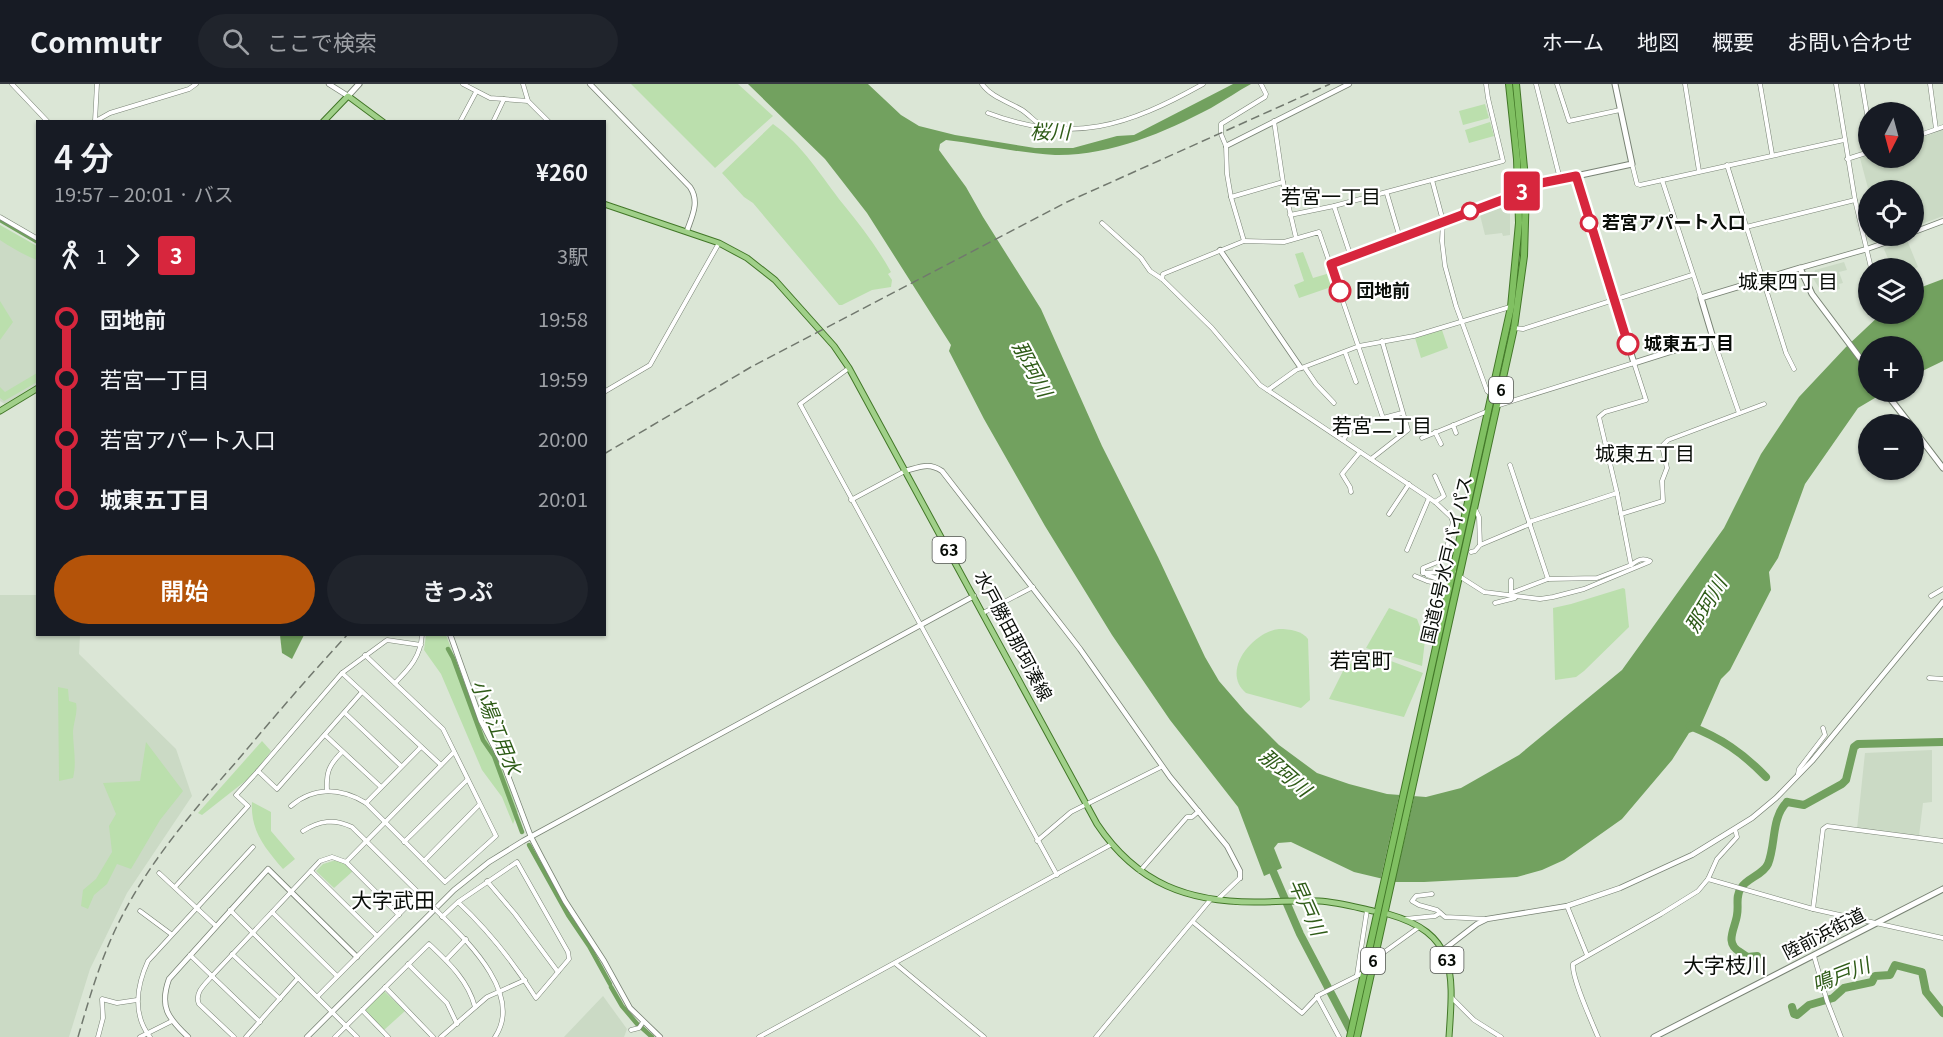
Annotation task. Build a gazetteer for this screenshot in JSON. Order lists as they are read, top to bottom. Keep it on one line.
{"streets":{"highway":["6","国道6号水戸バイパス"],"main road":["63","水戸勝田那珂湊線","陸前浜街道"]},"districts":["若宮一丁目","城東四丁目","若宮二丁目","城東五丁目","若宮町","大字武田","大字枝川"],"water":["桜川","那珂川","小場江用水","早戸川","鳴戸川"],"places":["若宮アパート入口","団地前","城東五丁目"],"lines":["bus line 3"],"north":"bottom","page":{"header":"Commutr","search":"ここで検索","nav":["ホーム","地図","概要","お問い合わせ"],"on_map":"3","map_buttons":["+","−"],"heading":["4 分","19:57 – 20:01 · バス","¥260"],"legs":["1","3","3駅"],"list":[{"name":"団地前","value":"19:58"},{"name":"若宮一丁目","value":"19:59"},{"name":"若宮アパート入口","value":"20:00"},{"name":"城東五丁目","value":"20:01"}],"buttons":["開始","きっぷ"]}}
